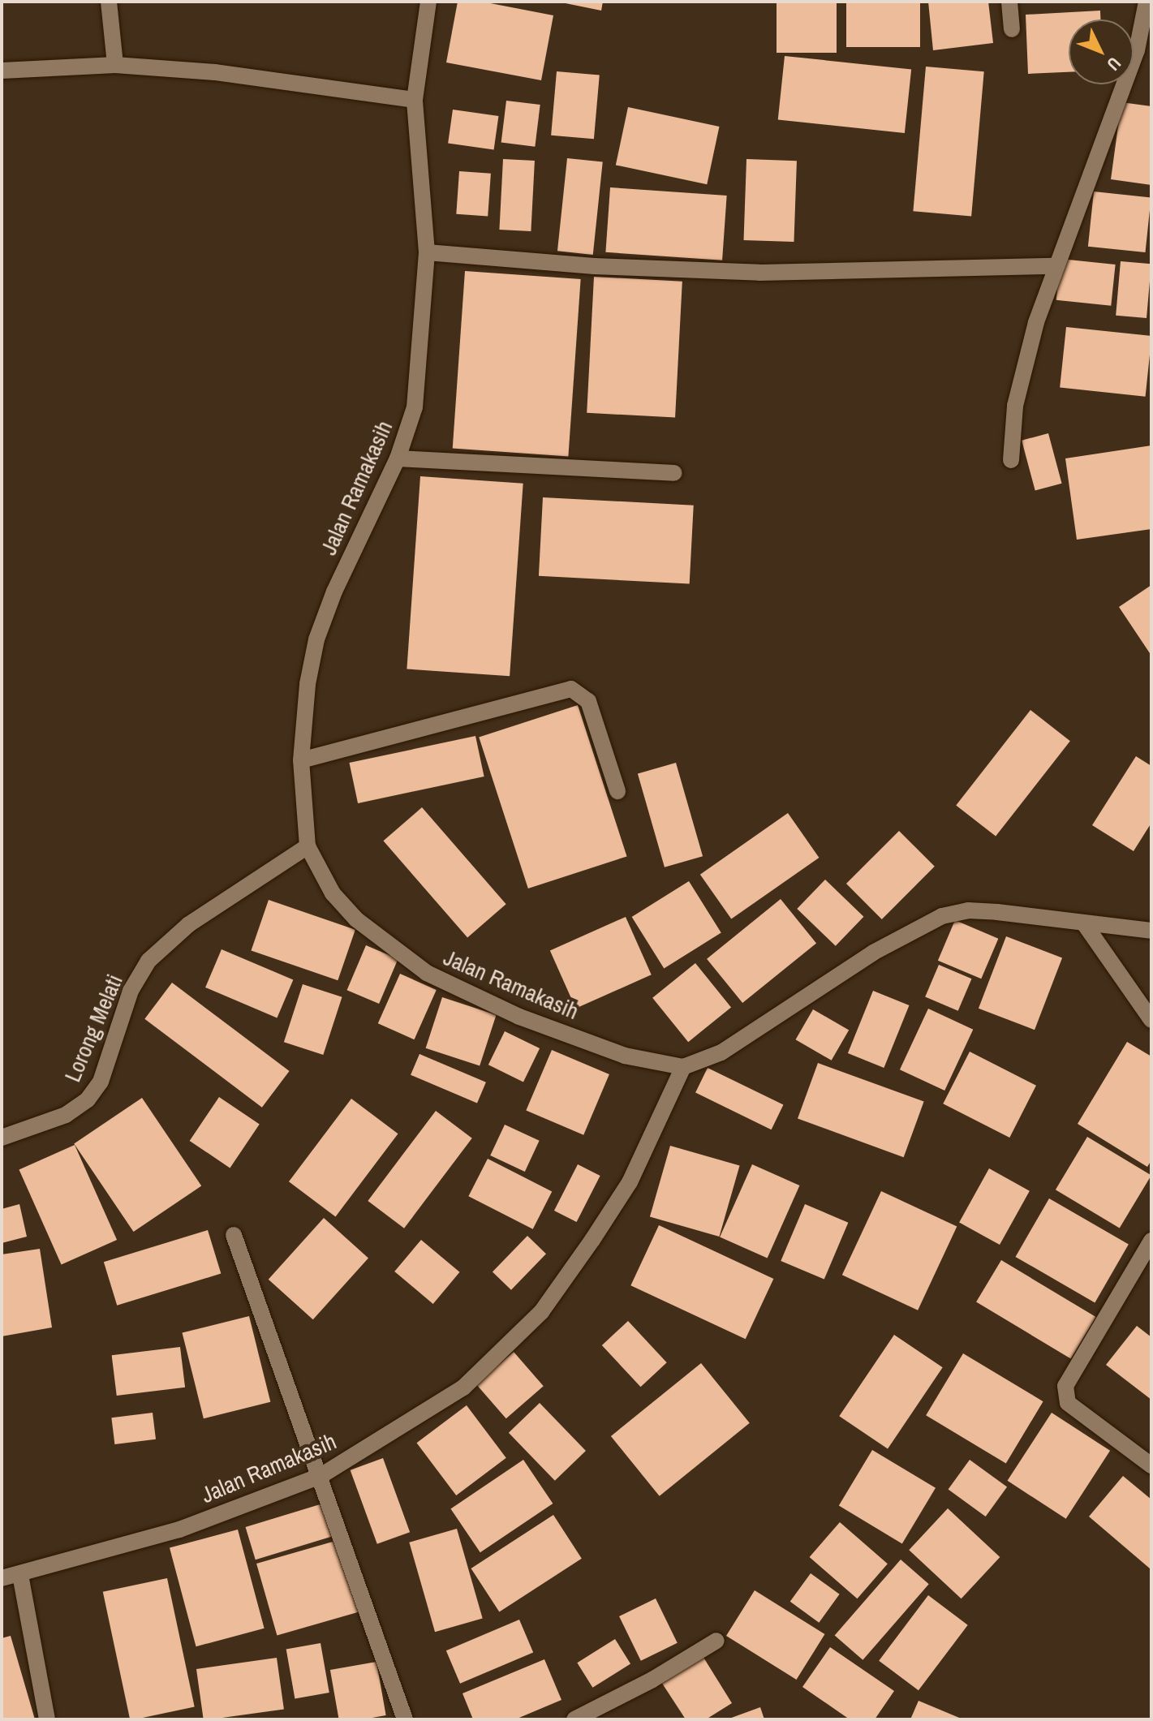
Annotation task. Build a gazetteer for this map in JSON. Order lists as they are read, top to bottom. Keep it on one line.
{"streets":{"street":["Jalan Ramakasih","Lorong Melati"]},"crossings":[["Jalan Ramakasih","Lorong Melati"]],"north":"bottom right"}
